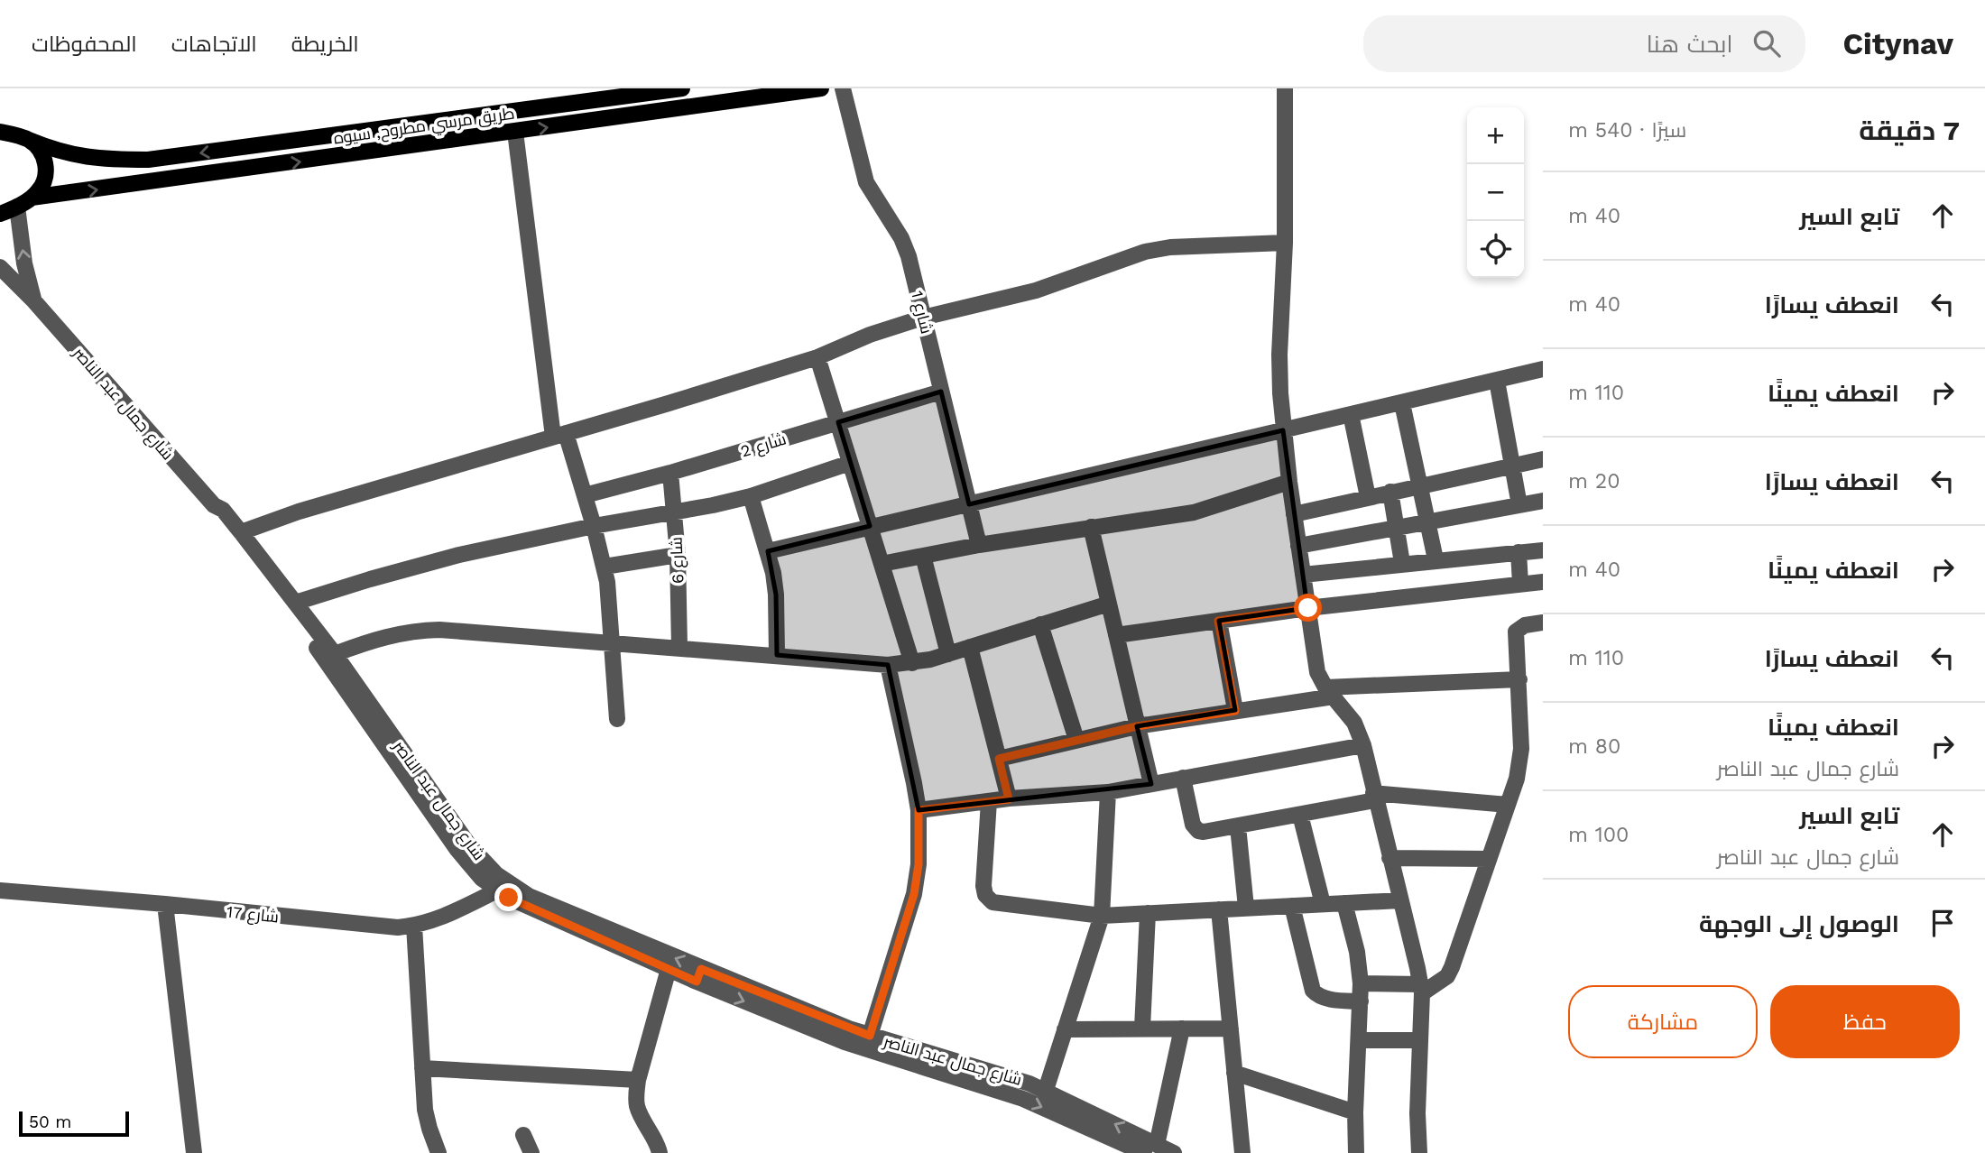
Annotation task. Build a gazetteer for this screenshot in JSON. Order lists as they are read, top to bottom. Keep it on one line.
{"streets":{"main road":["طريق مرسي مطروح, سيوه"],"street":["شارع 1","شارع جمال عبد الناصر","شارع 2","شارع 6","شارع 17"]},"crossings":[["طريق مرسي مطروح, سيوه","شارع جمال عبد الناصر"],["شارع 1","شارع 2"],["شارع جمال عبد الناصر","شارع 17"],["شارع 2","شارع 6"]],"scale_bar":"50 m","page":{"header":"Citynav","search":"ابحث هنا","nav":["الخريطة","الاتجاهات","المحفوظات"],"heading":["7 دقيقة","سيرًا · 540 m"],"map_buttons":["+","−"],"list":[["تابع السير","40 m"],["انعطف يسارًا","40 m"],["انعطف يمينًا","110 m"],["انعطف يسارًا","20 m"],["انعطف يمينًا","40 m"],["انعطف يسارًا","110 m"],["انعطف يمينًا","شارع جمال عبد الناصر","80 m"],["تابع السير","شارع جمال عبد الناصر","100 m"],"الوصول إلى الوجهة"],"buttons":["حفظ","مشاركة"],"scale":"50 m"}}
